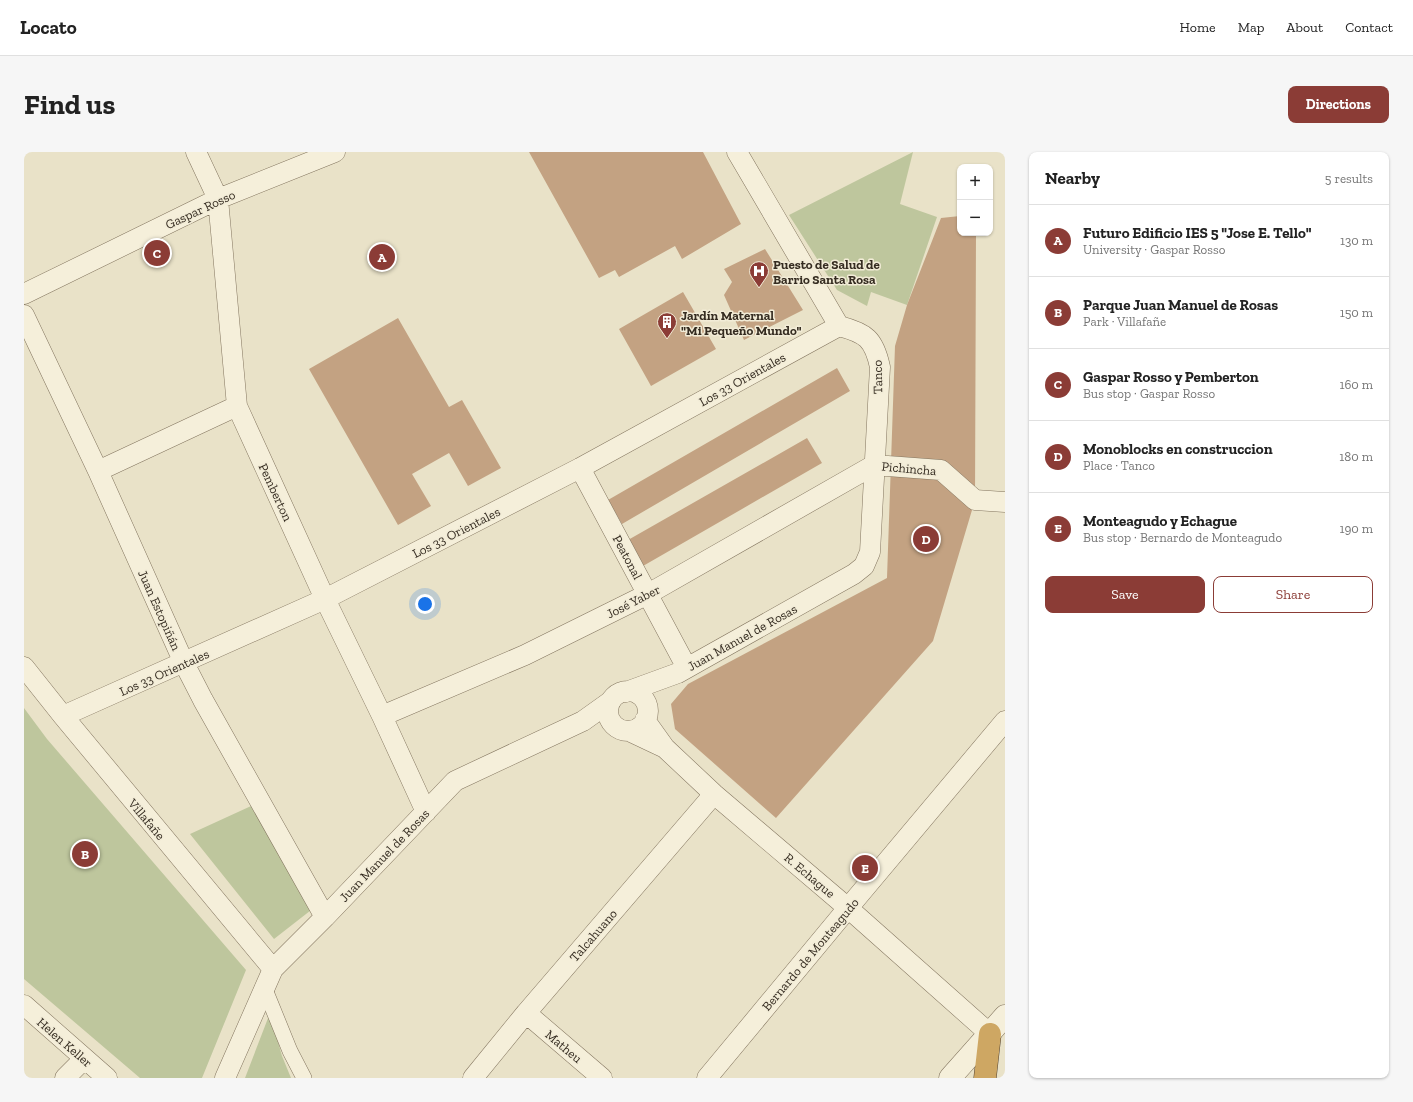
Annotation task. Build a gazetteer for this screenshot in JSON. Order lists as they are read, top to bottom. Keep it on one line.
{"streets":{"street":["Gaspar Rosso","Tanco","Los 33 Orientales","Pichincha","Pemberton","Peatonal","José Yaber","Juan Estopiñán","Juan Manuel de Rosas","Villafañe","R. Echague","Talcahuano","Bernardo de Monteagudo","Helen Keller","Matheu"]},"crossings":[["Gaspar Rosso","Pemberton"],["Tanco","Los 33 Orientales"],["Tanco","Pichincha"],["Tanco","José Yaber"],["Tanco","Juan Manuel de Rosas"],["Los 33 Orientales","Pemberton"],["Los 33 Orientales","Peatonal"],["Los 33 Orientales","Juan Estopiñán"],["Los 33 Orientales","Villafañe"],["Pichincha","José Yaber"],["Pemberton","José Yaber"],["Pemberton","Juan Manuel de Rosas"],["Peatonal","José Yaber"],["Peatonal","Juan Manuel de Rosas"],["Juan Estopiñán","Juan Manuel de Rosas"],["Juan Manuel de Rosas","Villafañe"],["R. Echague","Talcahuano"],["R. Echague","Bernardo de Monteagudo"],["Talcahuano","Matheu"]],"places":{"hospital":["Puesto de Salud de Barrio Santa Rosa"],"building":["Jardín Maternal \"Mi Pequeño Mundo\""]},"page":{"header":"Locato","nav":["Home","Map","About","Contact"],"buttons":["Directions",["Save","Share"]],"title":"Find us","heading":["Nearby","5 results"],"map_buttons":["+","−"],"list":[{"mark":"A","name":"Futuro Edificio IES 5 \"Jose E. Tello\"","note":"University · Gaspar Rosso","value":"130 m"},{"mark":"B","name":"Parque Juan Manuel de Rosas","note":"Park · Villafañe","value":"150 m"},{"mark":"C","name":"Gaspar Rosso y Pemberton","note":"Bus stop · Gaspar Rosso","value":"160 m"},{"mark":"D","name":"Monoblocks en construccion","note":"Place · Tanco","value":"180 m"},{"mark":"E","name":"Monteagudo y Echague","note":"Bus stop · Bernardo de Monteagudo","value":"190 m"}],"pins":["C","A","D","B","E"]}}
